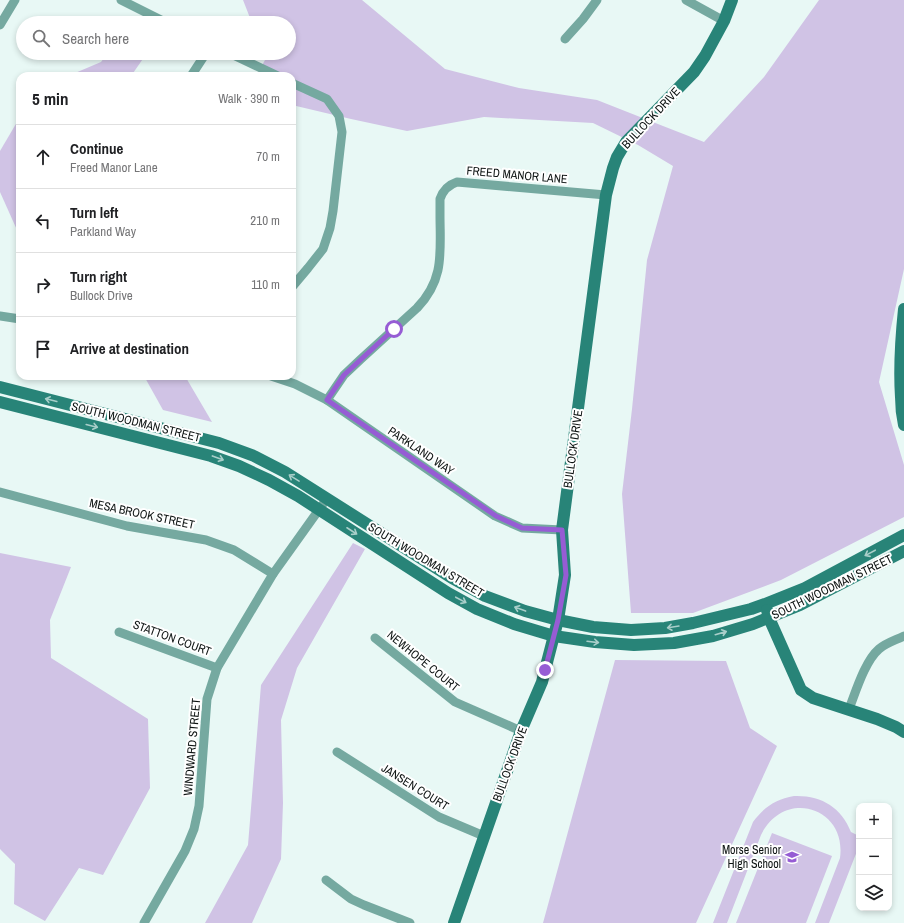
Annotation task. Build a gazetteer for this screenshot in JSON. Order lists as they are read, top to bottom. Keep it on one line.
{"streets":{"main road":["BULLOCK DRIVE","SOUTH WOODMAN STREET"],"street":["FREED MANOR LANE","PARKLAND WAY","MESA BROOK STREET","STATTON COURT","NEWHOPE COURT","WINDWARD STREET","JANSEN COURT"]},"crossings":[["BULLOCK DRIVE","FREED MANOR LANE"],["BULLOCK DRIVE","SOUTH WOODMAN STREET"],["BULLOCK DRIVE","PARKLAND WAY"],["BULLOCK DRIVE","NEWHOPE COURT"],["BULLOCK DRIVE","JANSEN COURT"],["FREED MANOR LANE","PARKLAND WAY"],["SOUTH WOODMAN STREET","WINDWARD STREET"],["MESA BROOK STREET","WINDWARD STREET"],["STATTON COURT","WINDWARD STREET"]],"places":{"school or university":["Morse Senior High School"]},"page":{"search":"Search here","heading":["5 min","Walk · 390 m"],"list":[["Continue","Freed Manor Lane","70 m"],["Turn left","Parkland Way","210 m"],["Turn right","Bullock Drive","110 m"],"Arrive at destination"],"map_buttons":["+","−"]}}
